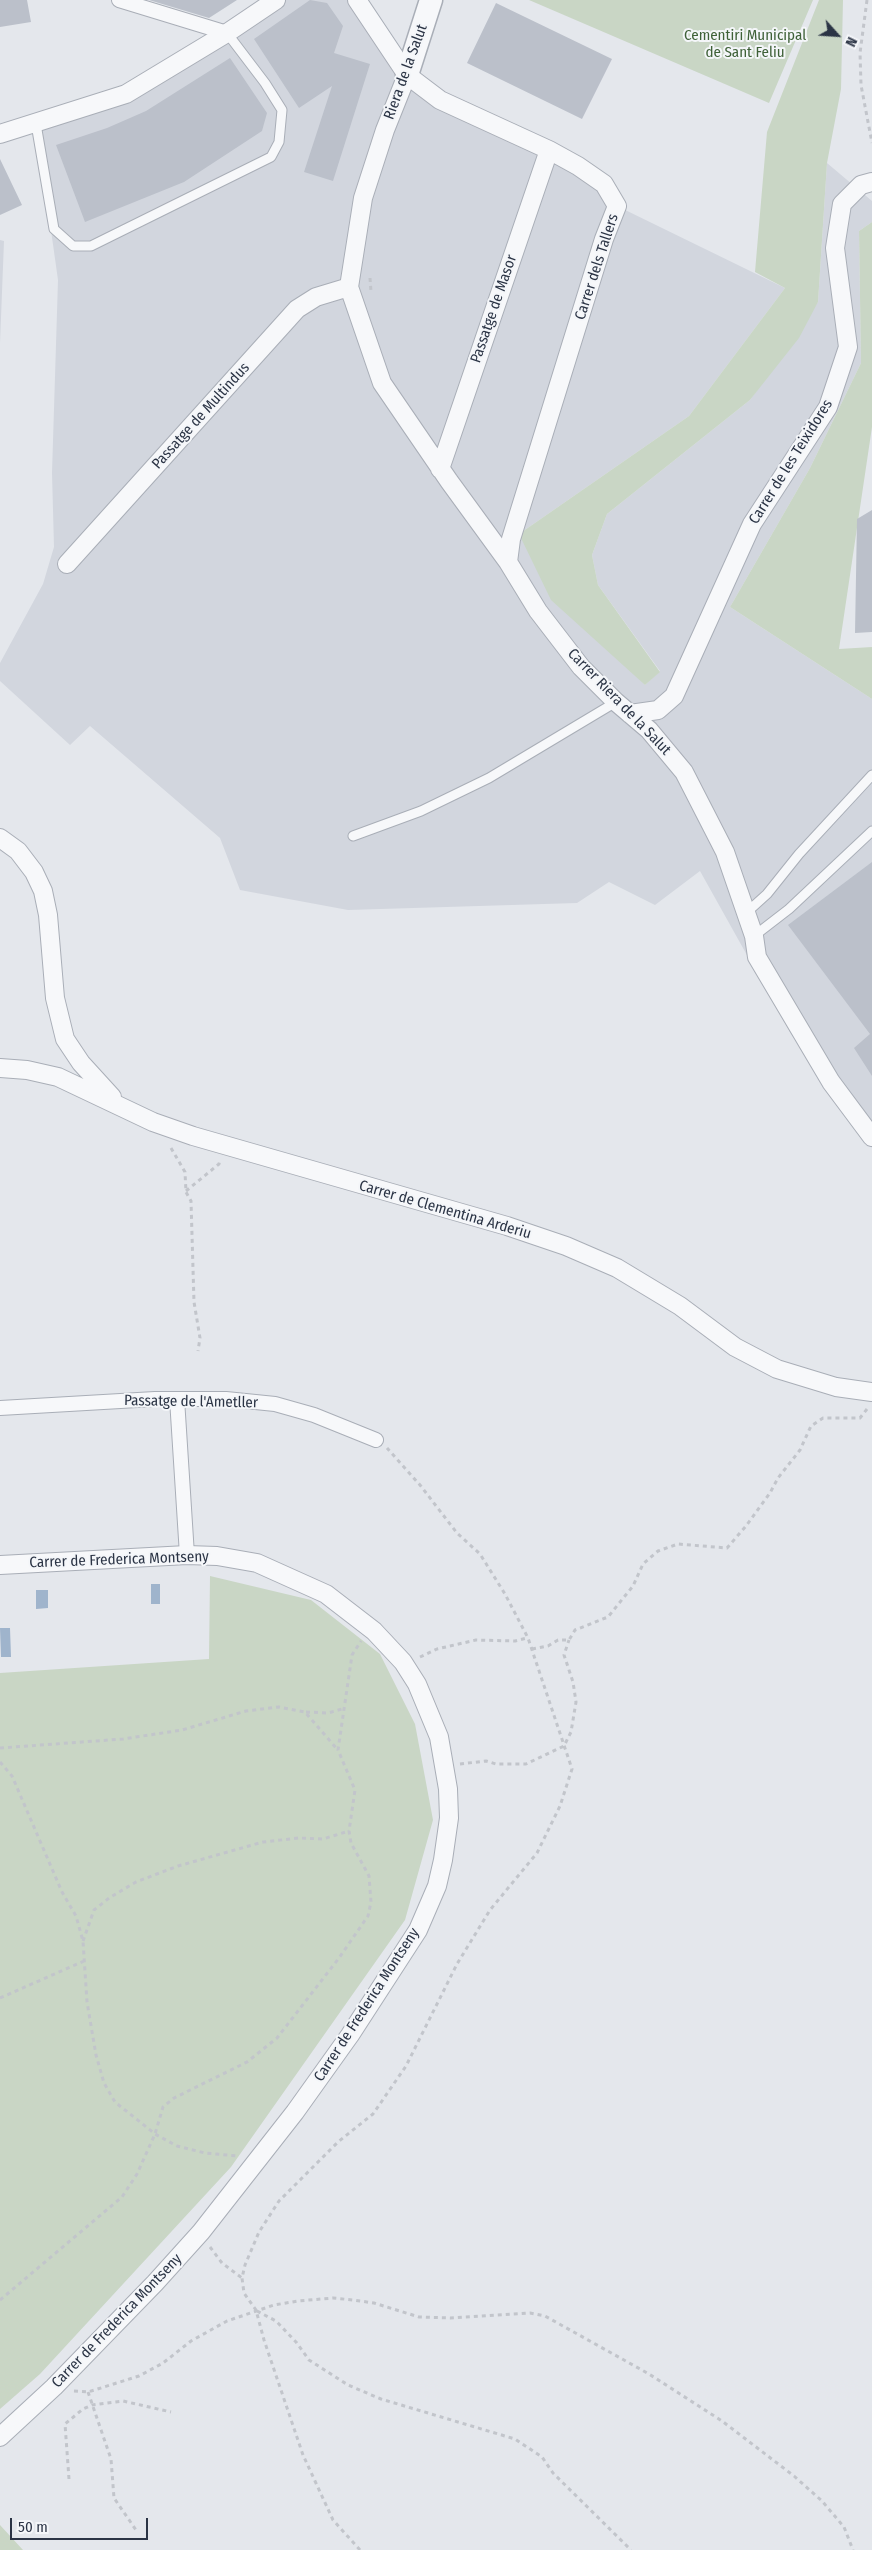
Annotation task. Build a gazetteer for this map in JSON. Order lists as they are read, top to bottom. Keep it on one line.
{"streets":{"street":["Riera de la Salut","Carrer dels Tallers","Passatge de Masor","Passatge de Multindus","Carrer de les Teixidores","Carrer Riera de la Salut","Carrer de Clementina Arderiu","Passatge de l'Ametller","Carrer de Frederica Montseny"]},"crossings":[["Riera de la Salut","Carrer dels Tallers"],["Riera de la Salut","Carrer Riera de la Salut"],["Carrer dels Tallers","Passatge de Masor"],["Carrer dels Tallers","Carrer Riera de la Salut"],["Passatge de Masor","Carrer Riera de la Salut"],["Passatge de Multindus","Carrer Riera de la Salut"],["Carrer de les Teixidores","Carrer Riera de la Salut"]],"parks":["Cementiri Municipal de Sant Feliu"],"scale_bar":"50 m","north":"bottom right"}
